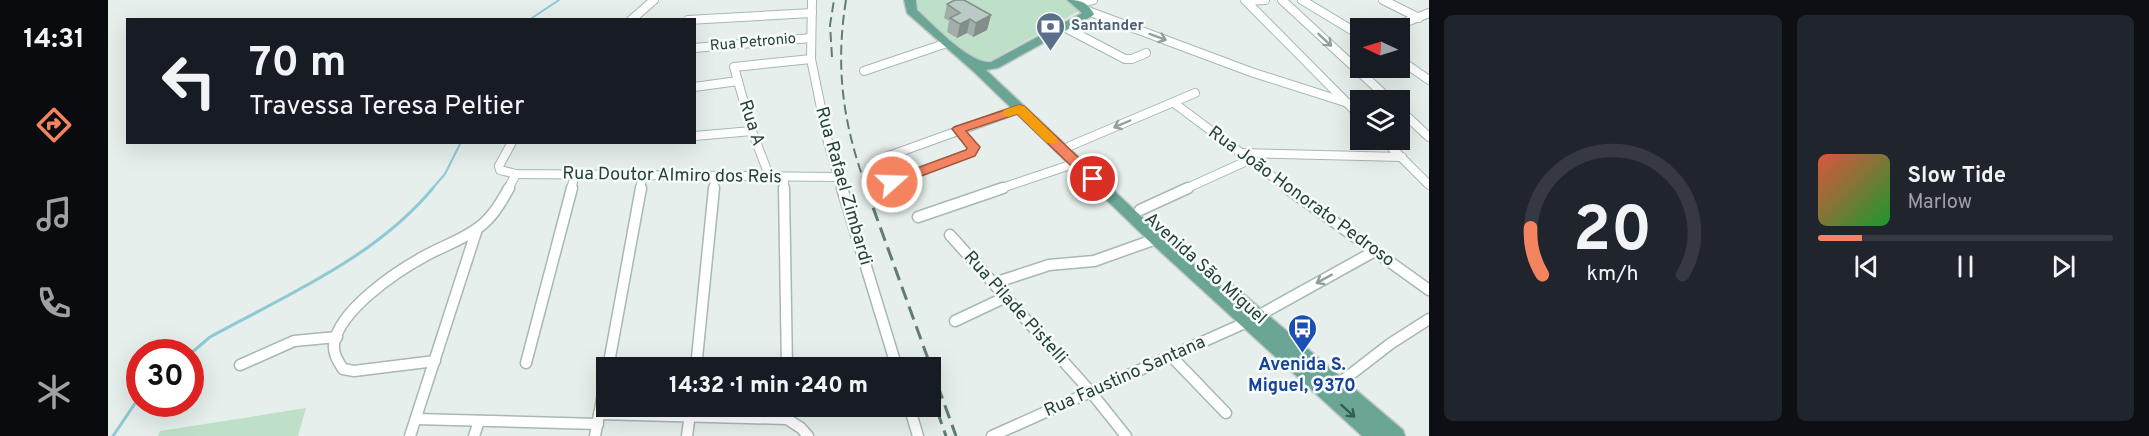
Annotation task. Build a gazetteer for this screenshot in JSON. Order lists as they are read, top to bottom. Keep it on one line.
{"streets":{"main road":["Avenida São Miguel"],"street":["Rua Petronio","Rua A","Rua Doutor Almiro dos Reis","Rua Rafael Zimbardi","Rua João Honorato Pedroso","Rua Pilade Pistelli","Rua Faustino Santana"]},"crossings":[["Rua Petronio","Rua Rafael Zimbardi"],["Rua A","Rua Doutor Almiro dos Reis"],["Rua A","Rua Rafael Zimbardi"],["Rua Doutor Almiro dos Reis","Rua Rafael Zimbardi"],["Rua João Honorato Pedroso","Rua Faustino Santana"],["Avenida São Miguel","Rua Faustino Santana"],["Rua Pilade Pistelli","Rua Faustino Santana"]],"places":{"bank":["Santander"],"bus stop":["Avenida S. Miguel, 9370"]},"north":"left","page":{"tabs":"14:31","turn":["70 m","Travessa Teresa Peltier"],"song":["Slow Tide","Marlow"],"limit":"30","trip":"14:32 · 1 min · 240 m","gauge":["20","km/h"]}}
